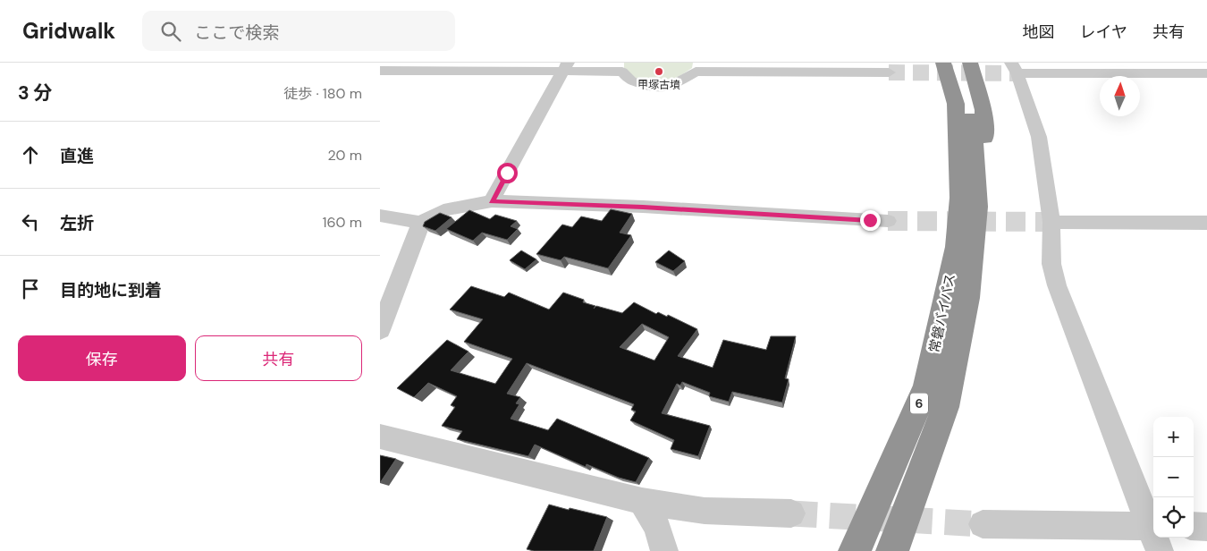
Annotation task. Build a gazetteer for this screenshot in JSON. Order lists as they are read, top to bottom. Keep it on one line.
{"streets":{"highway":["常磐バイパス","6"]},"places":["甲塚古墳"],"north":"top","page":{"header":"Gridwalk","search":"ここで検索","nav":["地図","レイヤ","共有"],"heading":["3 分","徒歩 · 180 m"],"list":[["直進","20 m"],["左折","160 m"],"目的地に到着"],"buttons":["保存","共有"],"map_buttons":["+","−"]}}
